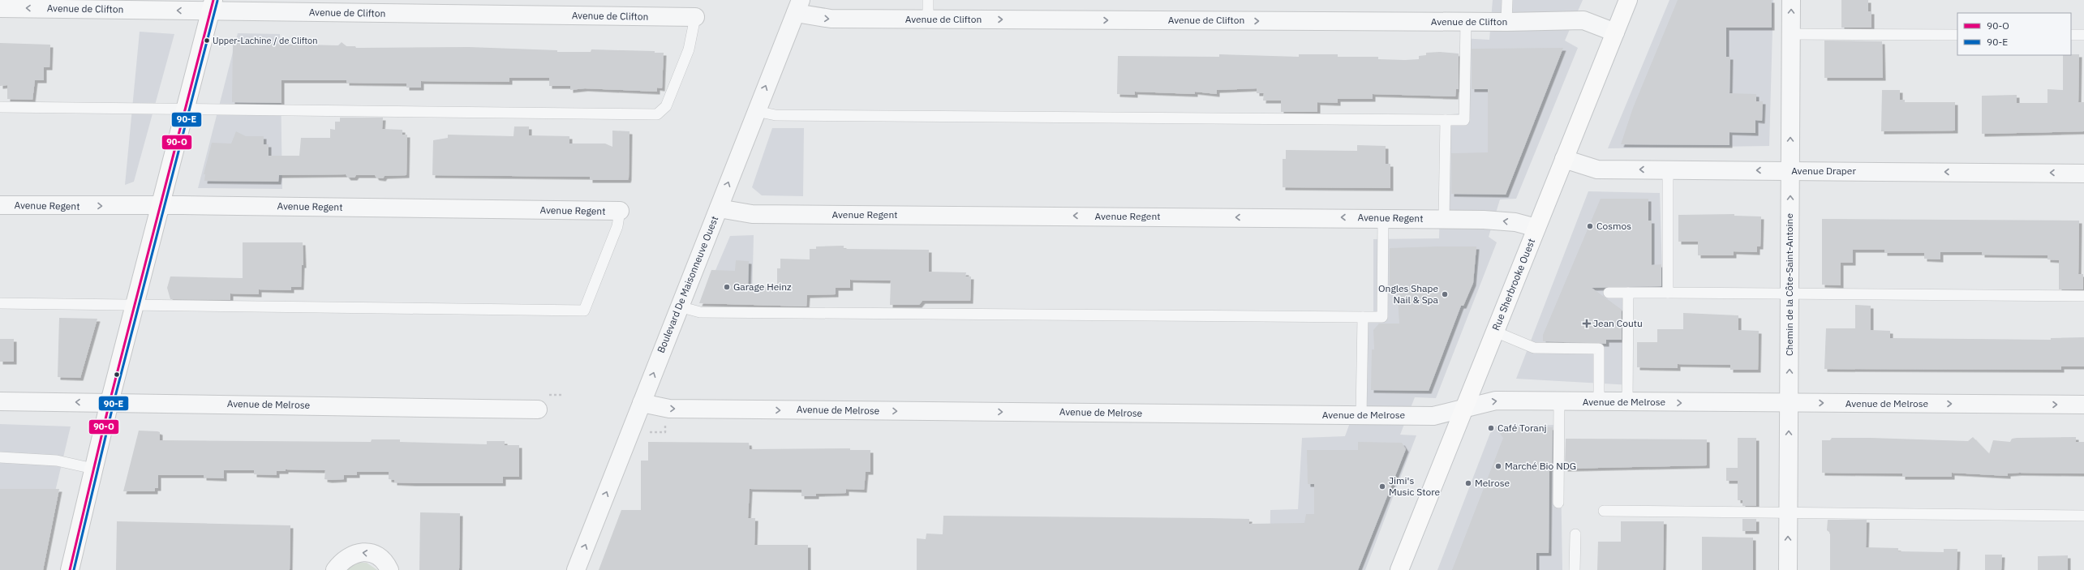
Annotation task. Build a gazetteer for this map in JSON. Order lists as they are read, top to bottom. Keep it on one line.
{"streets":{"main road":["Rue Sherbrooke Ouest"],"street":["Avenue de Clifton","Avenue Draper","Avenue Regent","Boulevard De Maisonneuve Ouest","Chemin de la Côte-Saint-Antoine","Avenue de Melrose"]},"crossings":[["Avenue de Clifton","Boulevard De Maisonneuve Ouest"],["Avenue de Clifton","Rue Sherbrooke Ouest"],["Avenue Draper","Rue Sherbrooke Ouest"],["Avenue Draper","Chemin de la Côte-Saint-Antoine"],["Avenue Regent","Boulevard De Maisonneuve Ouest"],["Avenue Regent","Rue Sherbrooke Ouest"],["Boulevard De Maisonneuve Ouest","Avenue de Melrose"],["Rue Sherbrooke Ouest","Avenue de Melrose"],["Chemin de la Côte-Saint-Antoine","Avenue de Melrose"]],"one_way":["Avenue Draper","Boulevard De Maisonneuve Ouest","Chemin de la Côte-Saint-Antoine","Avenue de Melrose"],"places":{"other":["Upper-Lachine / de Clifton","Cosmos","Garage Heinz","Ongles Shape Nail & Spa","Café Toranj","Marché Bio NDG","Melrose","Jimi's Music Store"],"health":["Jean Coutu"]},"lines":["transit line 90-O","transit line 90-E"],"legend":["90-O","90-E"]}
